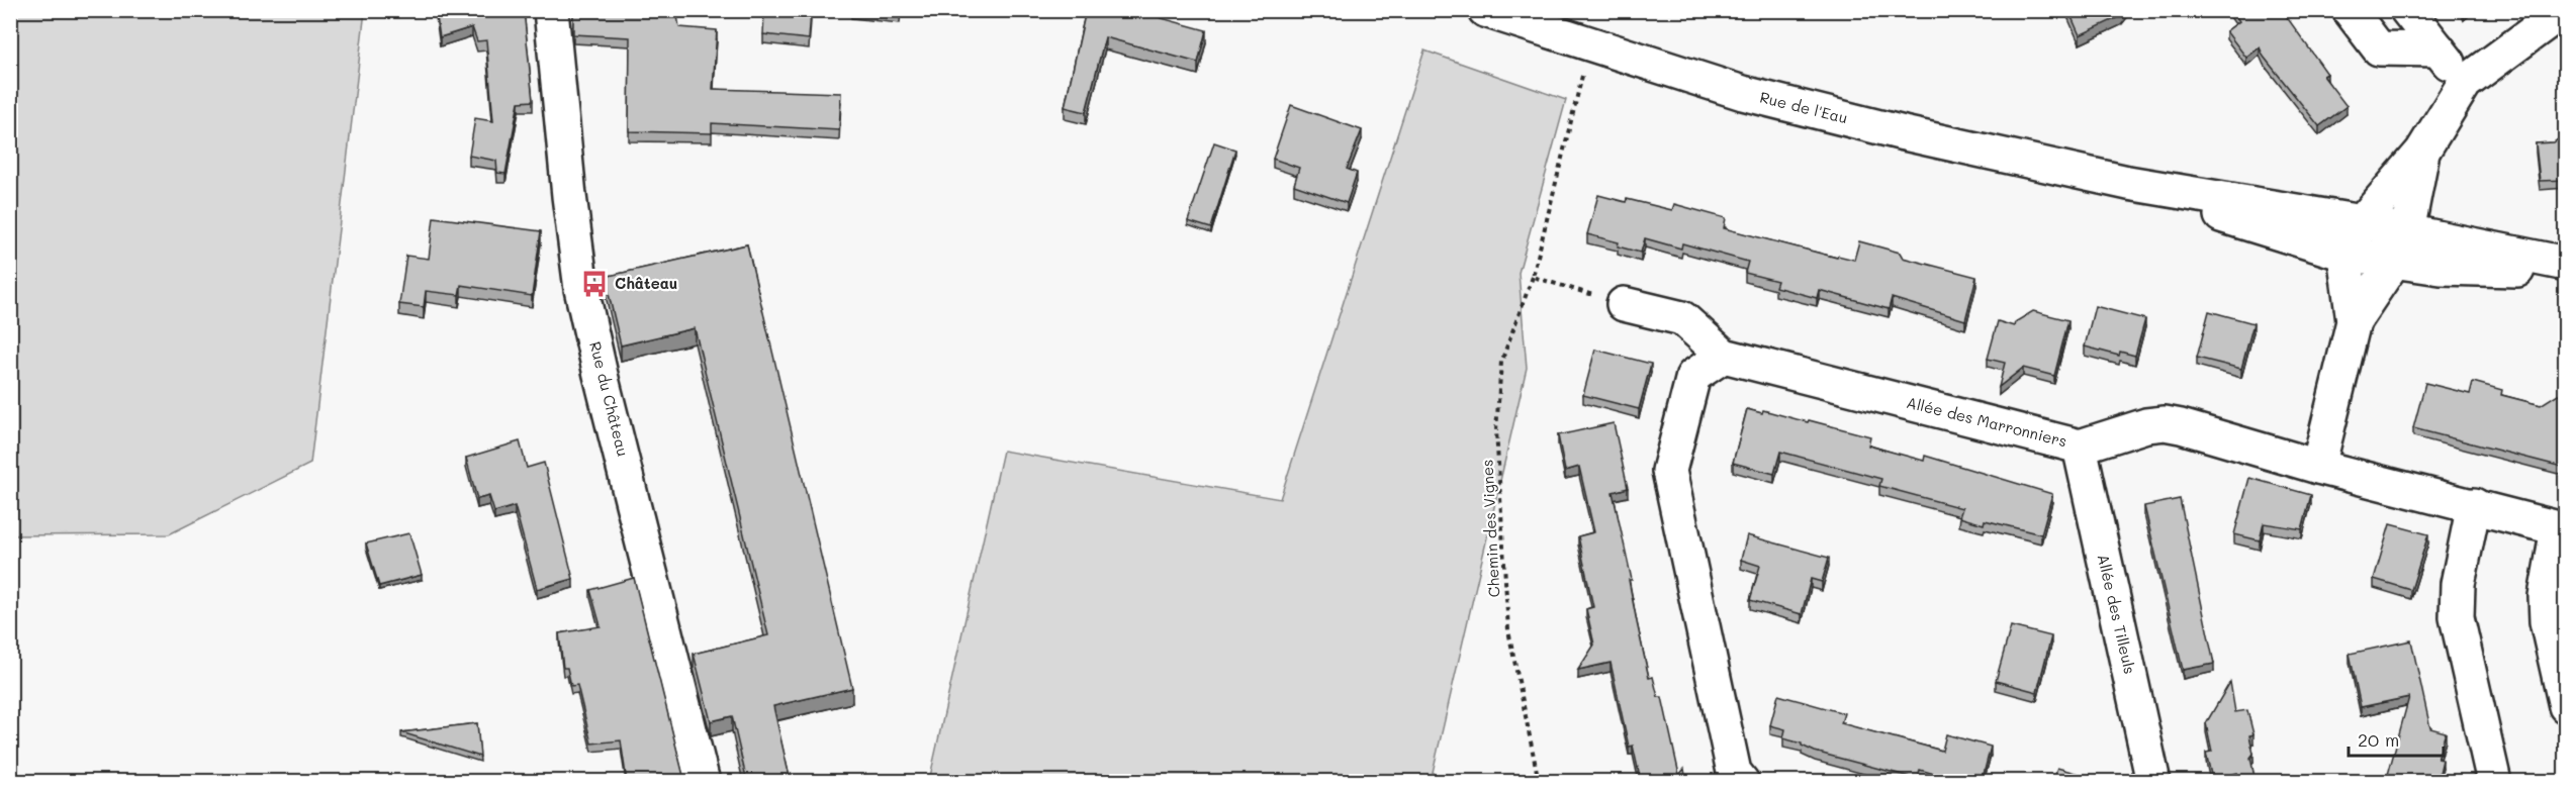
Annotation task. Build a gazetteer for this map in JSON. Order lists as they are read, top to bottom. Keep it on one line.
{"streets":{"street":["Rue de l'Eau","Rue du Château","Allée des Marronniers","Allée des Tilleuls"],"path":["Chemin des Vignes"]},"crossings":[["Rue de l'Eau","Chemin des Vignes"],["Allée des Marronniers","Allée des Tilleuls"]],"places":{"bus stop":["Château"]},"scale_bar":"20 m"}
